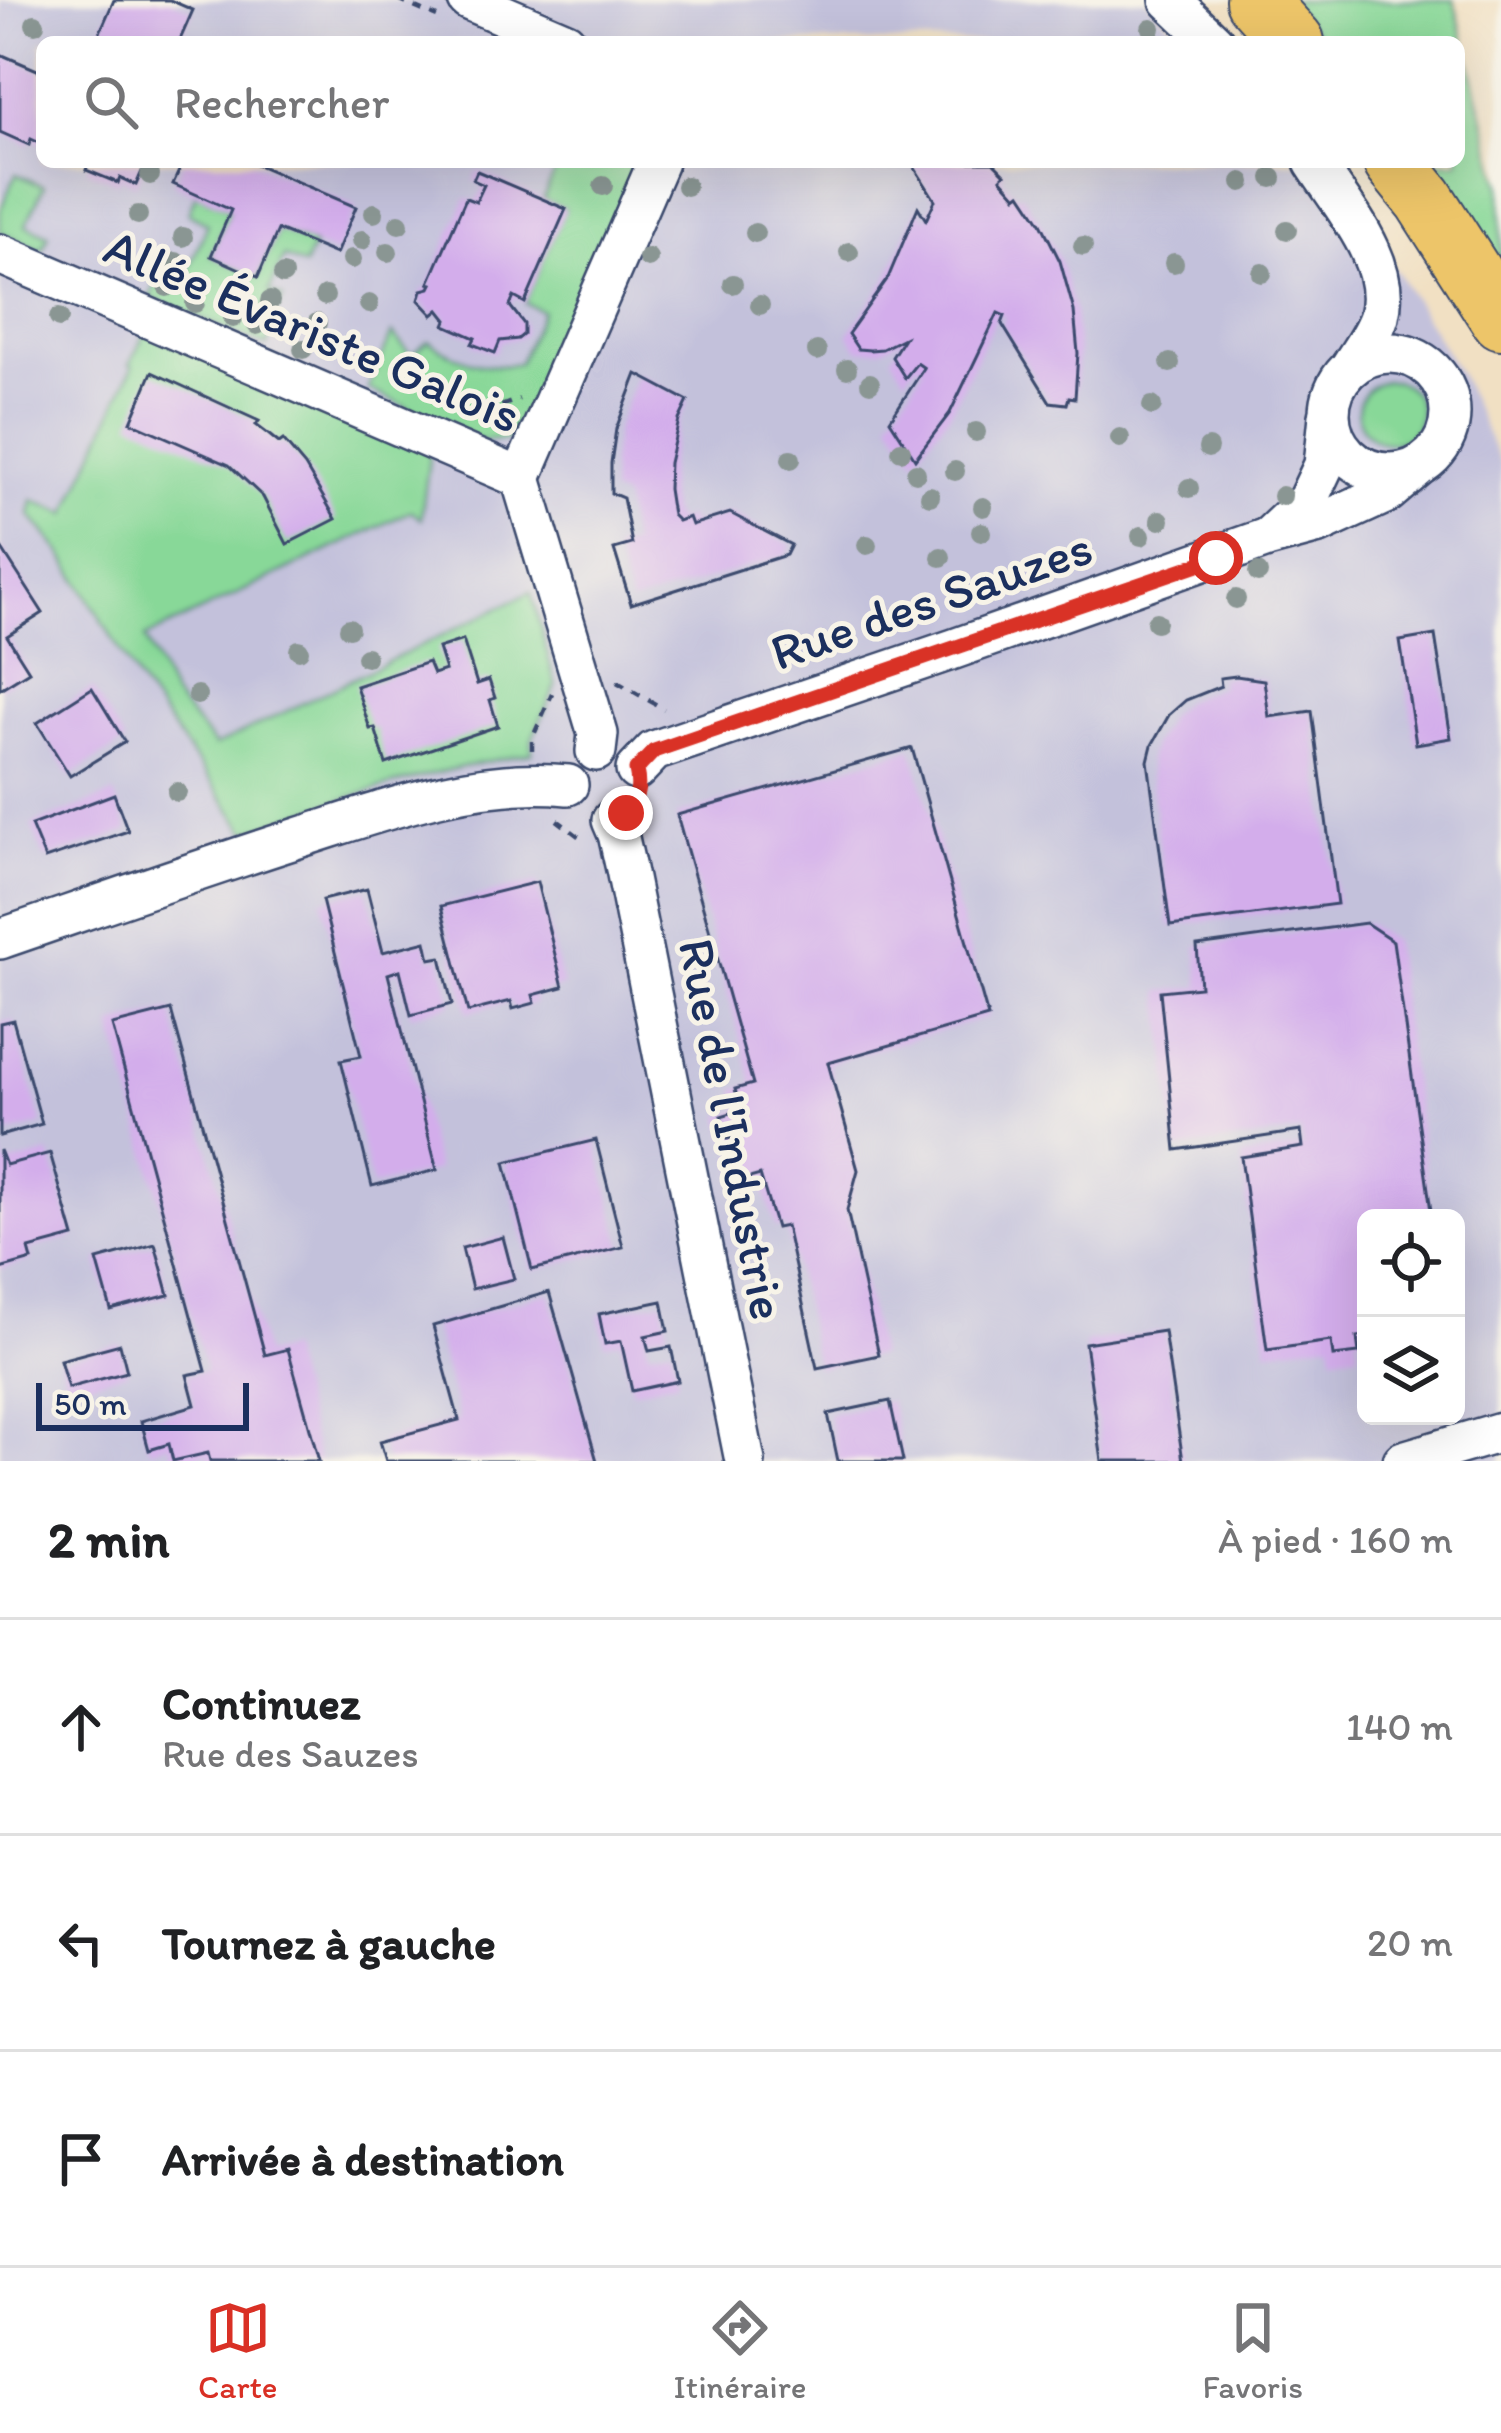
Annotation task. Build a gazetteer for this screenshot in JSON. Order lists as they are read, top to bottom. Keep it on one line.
{"streets":{"street":["Allée Évariste Galois","Rue des Sauzes","Rue de l'Industrie"]},"crossings":[["Allée Évariste Galois","Rue des Sauzes"],["Allée Évariste Galois","Rue de l'Industrie"],["Rue des Sauzes","Rue de l'Industrie"]],"scale_bar":"50 m","page":{"search":"Rechercher","scale":"50 m","heading":["2 min","À pied · 160 m"],"list":[["Continuez","Rue des Sauzes","140 m"],["Tournez à gauche","20 m"],"Arrivée à destination"],"nav":["Carte","Itinéraire","Favoris"]}}
